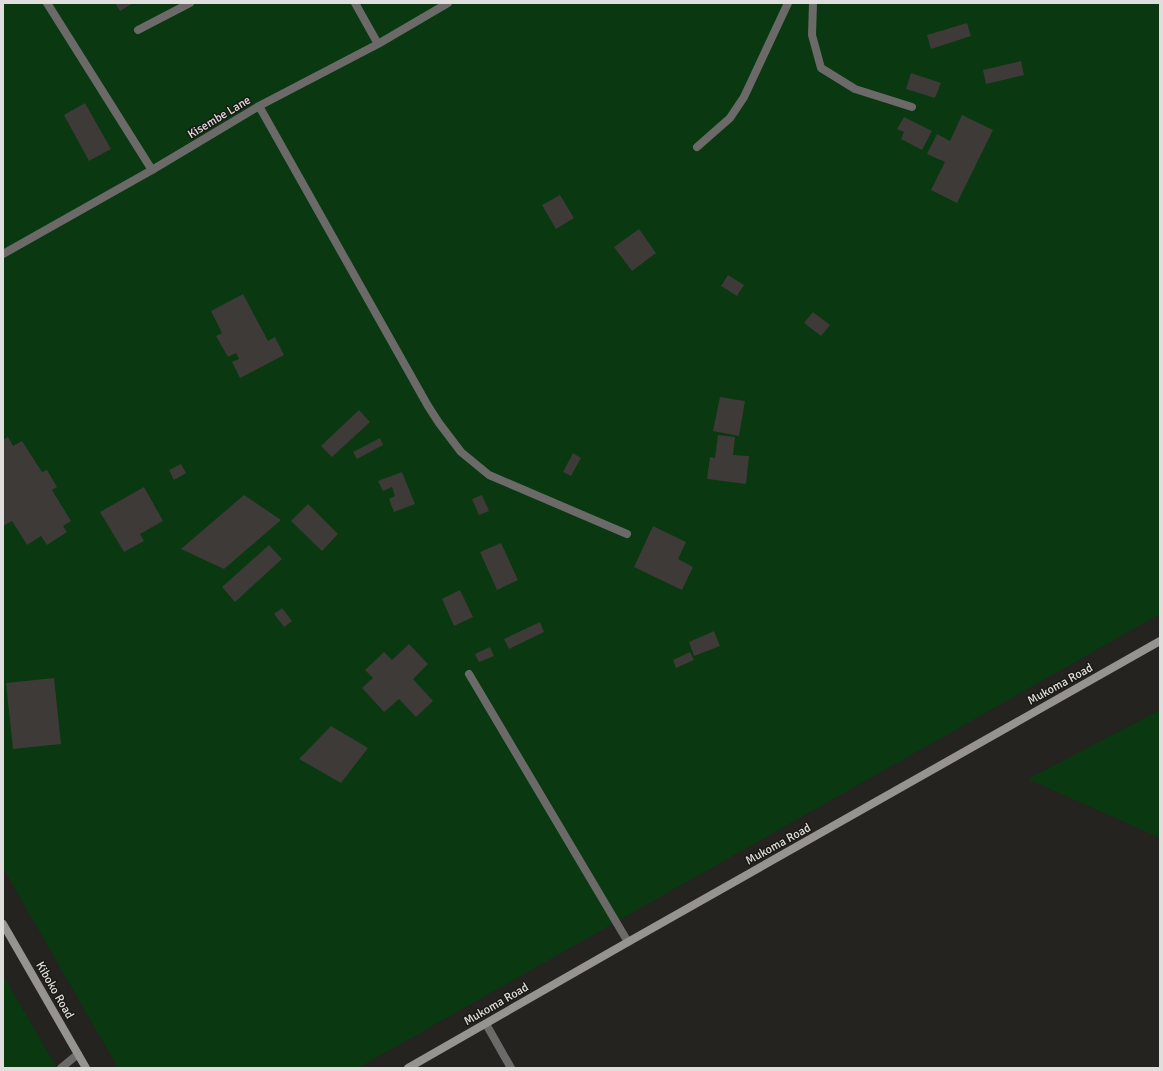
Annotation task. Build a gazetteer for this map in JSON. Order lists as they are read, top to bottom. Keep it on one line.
{"streets":{"street":["Kisembe Lane","Mukoma Road","Kiboko Road"]}}
